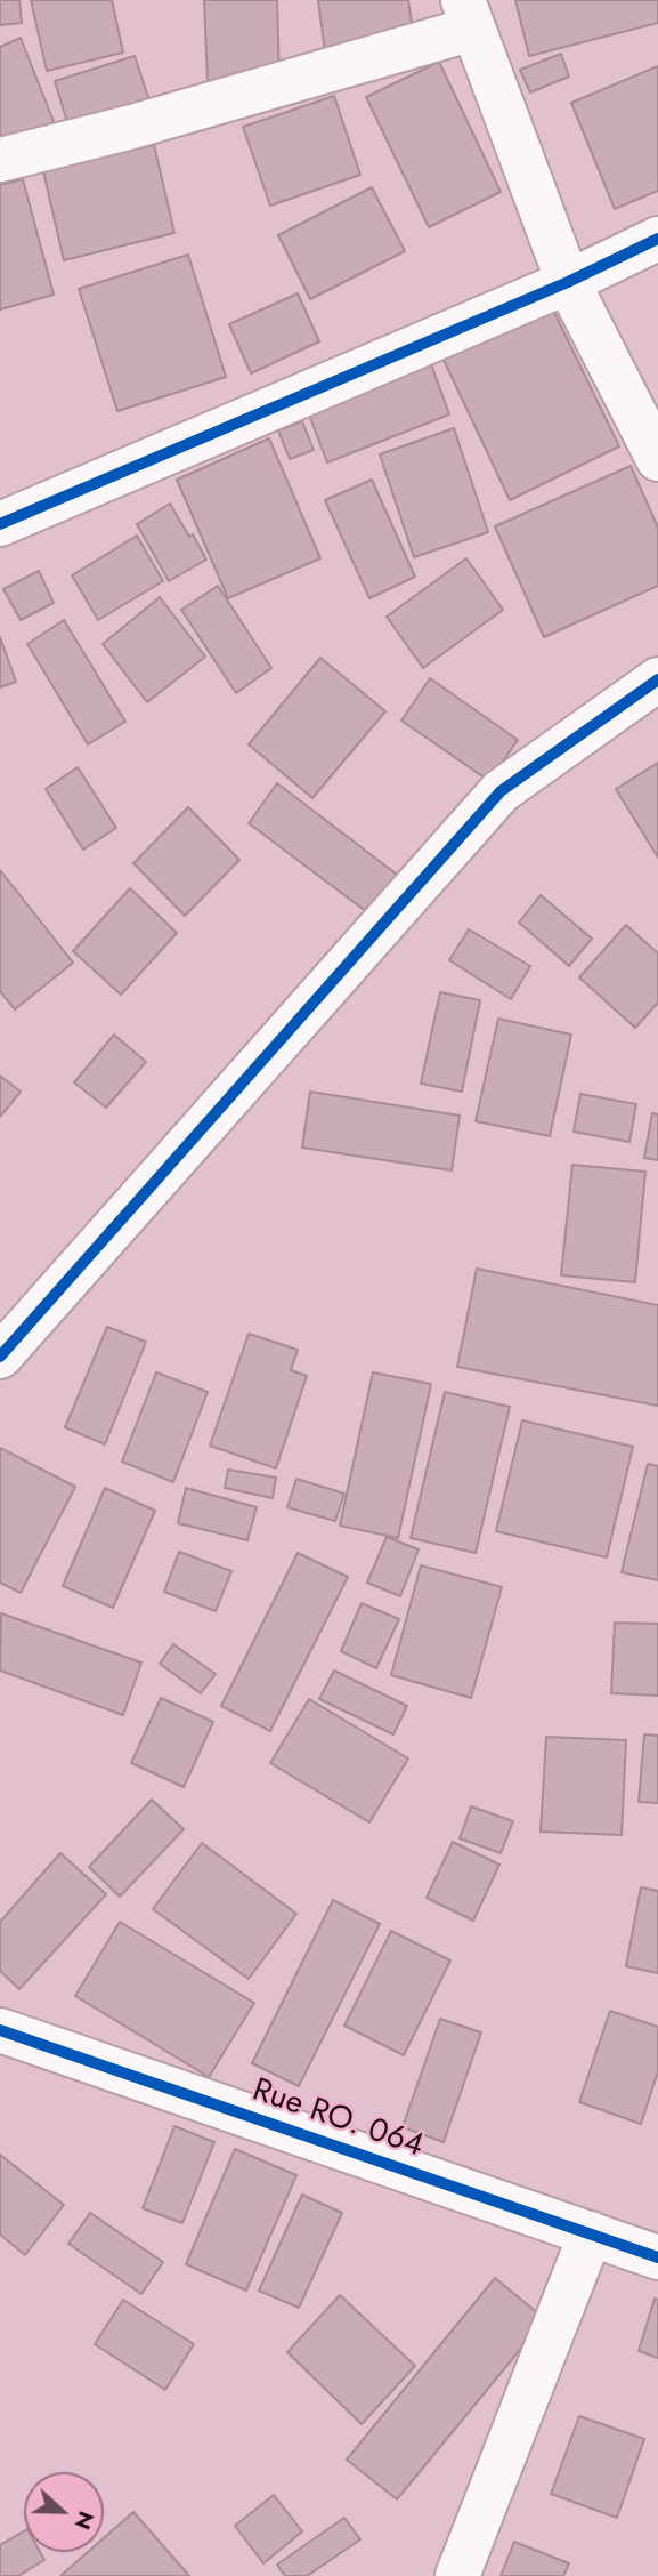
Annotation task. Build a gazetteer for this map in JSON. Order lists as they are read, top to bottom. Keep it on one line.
{"streets":{"street":["Rue RO. 064"]},"north":"right"}
